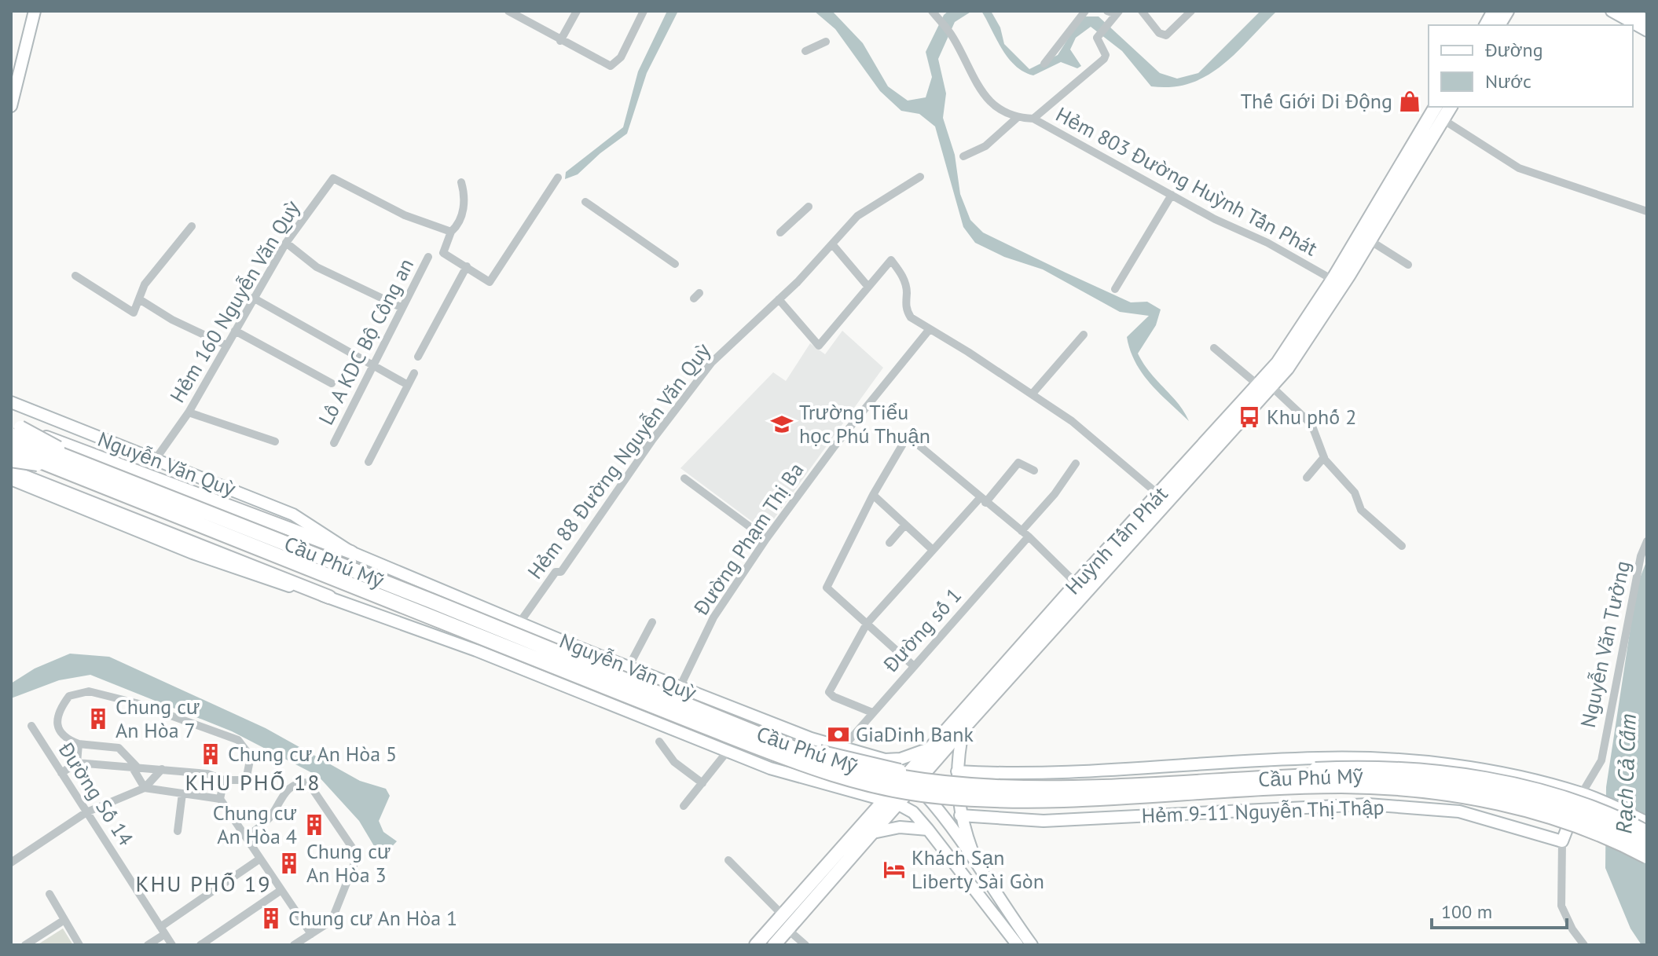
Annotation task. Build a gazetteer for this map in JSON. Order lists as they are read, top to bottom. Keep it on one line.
{"streets":{"highway":["Cầu Phú Mỹ"],"main road":["Nguyễn Văn Quỳ","Huỳnh Tấn Phát"],"street":["Hẻm 803 Đường Huỳnh Tấn Phát","Hẻm 160 Nguyễn Văn Quỳ","Lô A KDC Bộ Công an","Hẻm 88 Đường Nguyễn Văn Quỳ","Đường Phạm Thị Ba","Đường số 1","Nguyễn Văn Tưởng","Đường Số 14","Hẻm 9-11 Nguyễn Thị Thập"]},"crossings":[["Hẻm 803 Đường Huỳnh Tấn Phát","Huỳnh Tấn Phát"],["Hẻm 160 Nguyễn Văn Quỳ","Nguyễn Văn Quỳ"],["Hẻm 88 Đường Nguyễn Văn Quỳ","Nguyễn Văn Quỳ"],["Nguyễn Văn Quỳ","Đường Phạm Thị Ba"],["Nguyễn Văn Quỳ","Huỳnh Tấn Phát"],["Nguyễn Văn Quỳ","Cầu Phú Mỹ"],["Nguyễn Văn Quỳ","Đường số 1"]],"districts":["KHU PHỐ 18","KHU PHỐ 19"],"water":["Rạch Cả Cấm"],"places":{"shop":["Thế Giới Di Động"],"bus stop":["Khu phố 2"],"school or university":["Trường Tiểu học Phú Thuận"],"building":["Chung cư An Hòa 7","Chung cư An Hòa 5","Chung cư An Hòa 4","Chung cư An Hòa 3","Chung cư An Hòa 1"],"bank":["GiaDinh Bank"],"hotel":["Khách Sạn Liberty Sài Gòn"]},"legend":["Đường","Nước"],"scale_bar":"100 m"}
